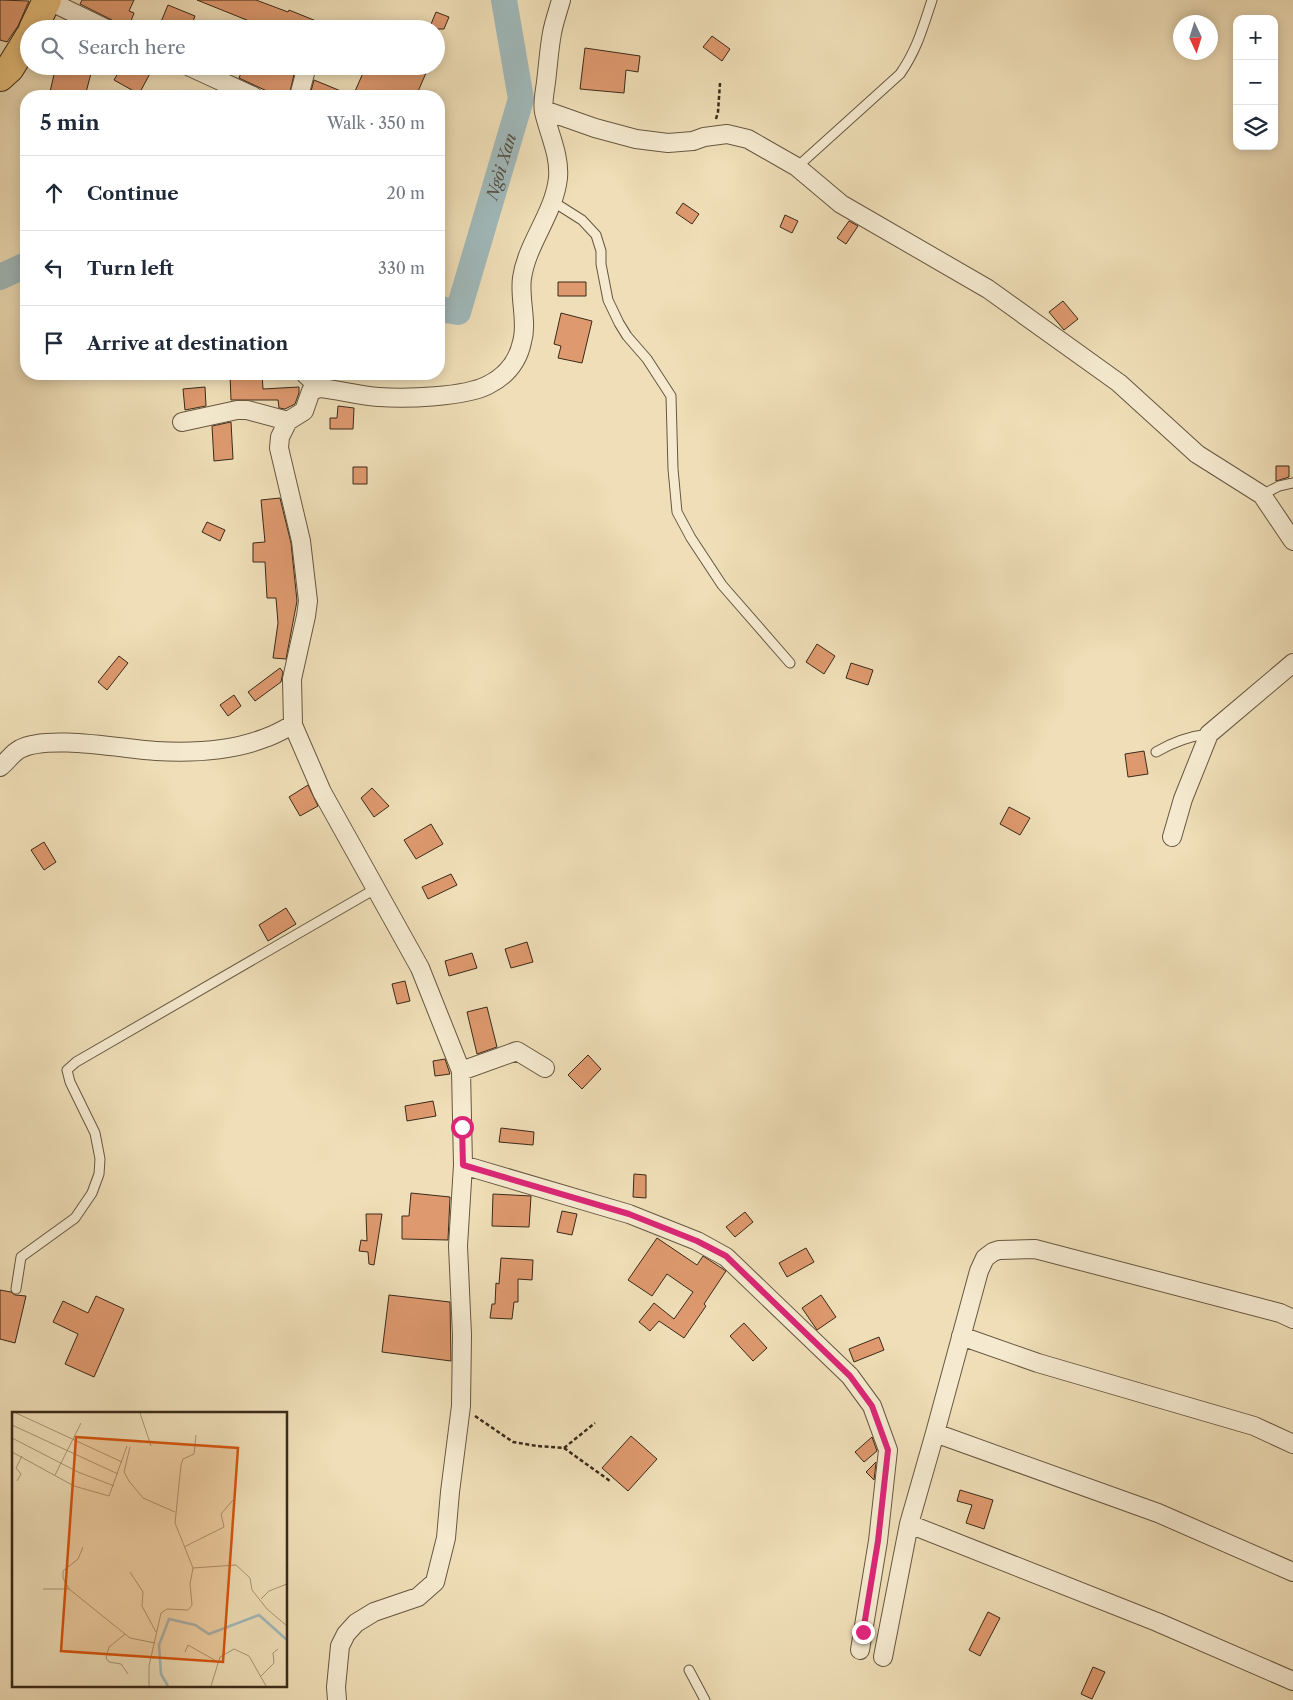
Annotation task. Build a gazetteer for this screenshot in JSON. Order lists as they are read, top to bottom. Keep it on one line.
{"water":["Ngòi Xan"],"north":"bottom","page":{"map_buttons":["+","−"],"search":"Search here","heading":["5 min","Walk · 350 m"],"list":[["Continue","20 m"],["Turn left","330 m"],"Arrive at destination"]}}
